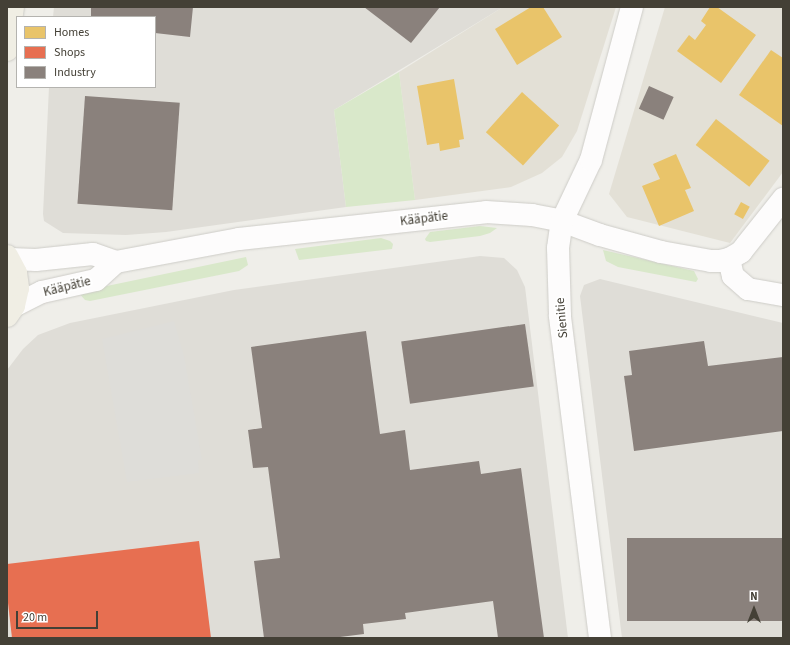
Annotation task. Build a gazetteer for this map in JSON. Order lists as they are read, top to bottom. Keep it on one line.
{"streets":{"street":["Kääpätie","Sienitie"]},"crossings":[["Kääpätie","Sienitie"]],"legend":["Homes","Shops","Industry"],"scale_bar":"20 m","north":"top"}
